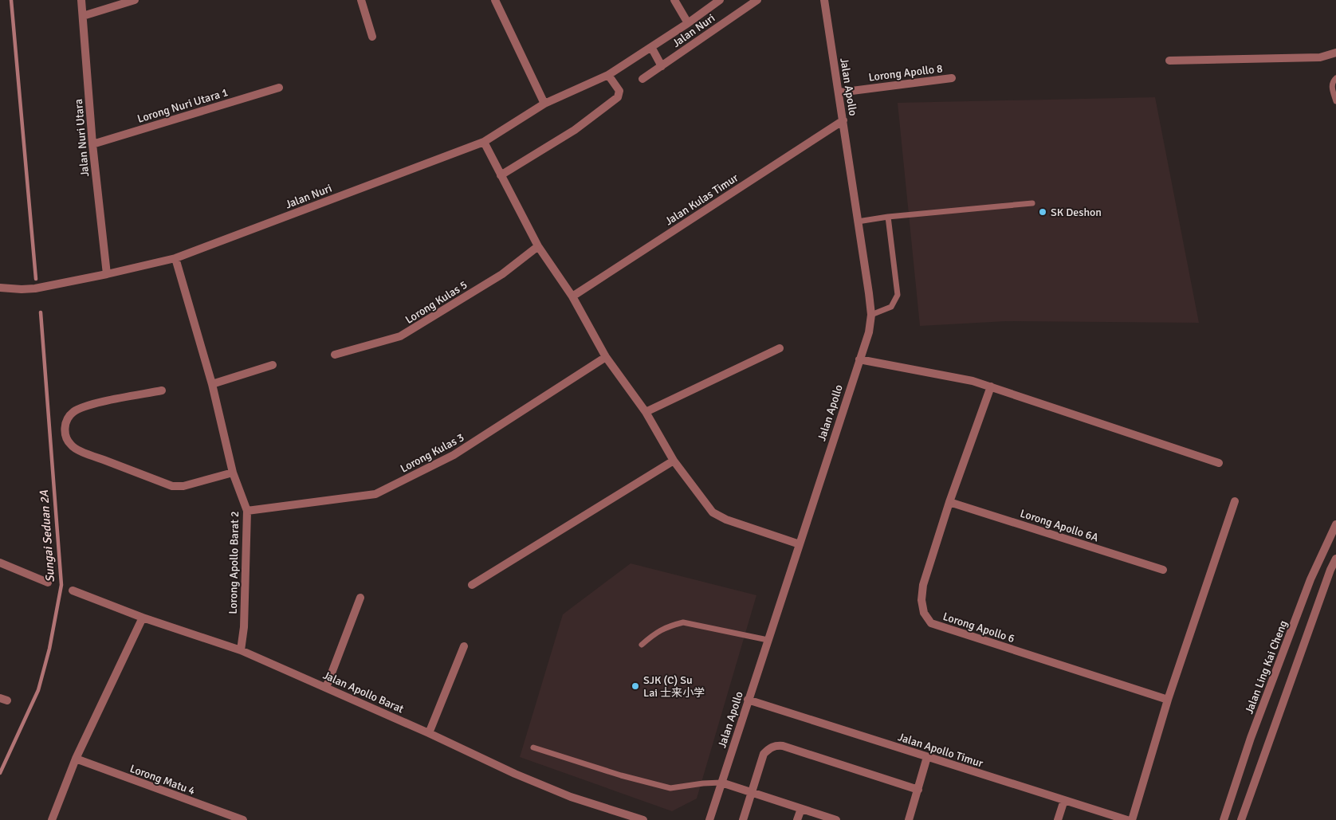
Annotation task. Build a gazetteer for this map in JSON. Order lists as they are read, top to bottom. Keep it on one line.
{"streets":{"street":["Jalan Nuri","Lorong Apollo 8","Jalan Apollo","Lorong Nuri Utara 1","Jalan Nuri Utara","Jalan Kulas Timur","Lorong Kulas 5","Lorong Kulas 3","Lorong Apollo 6A","Lorong Apollo Barat 2","Lorong Apollo 6","Jalan Ling Kai Cheng","Jalan Apollo Barat","Jalan Apollo Timur","Lorong Matu 4"]},"crossings":[["Jalan Nuri","Jalan Nuri Utara"],["Jalan Nuri","Lorong Apollo Barat 2"],["Lorong Apollo 8","Jalan Apollo"],["Jalan Apollo","Jalan Kulas Timur"],["Jalan Apollo","Jalan Apollo Timur"],["Lorong Nuri Utara 1","Jalan Nuri Utara"],["Lorong Kulas 3","Lorong Apollo Barat 2"],["Lorong Apollo 6A","Lorong Apollo 6"],["Lorong Apollo Barat 2","Jalan Apollo Barat"]],"water":["Sungai Seduan 2A"],"places":["SK Deshon","SJK (C) Su Lai 士来小学"]}
